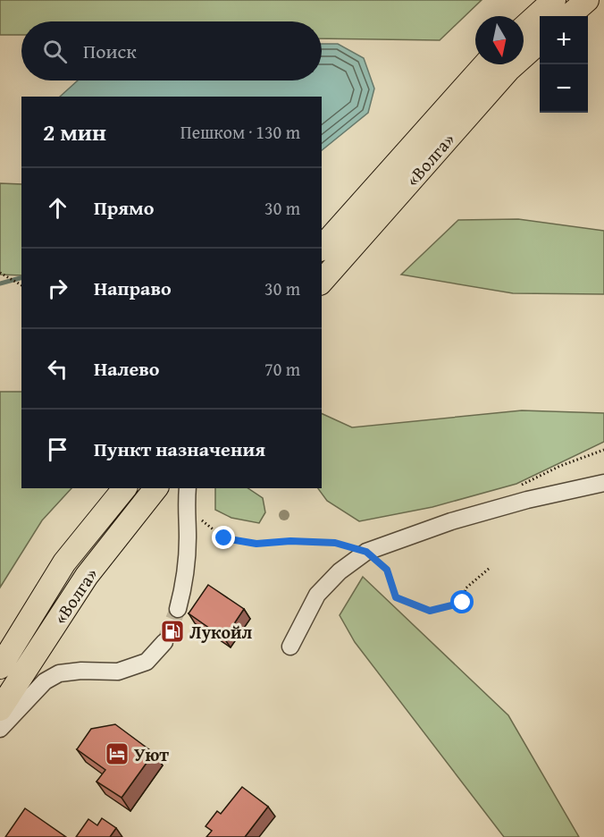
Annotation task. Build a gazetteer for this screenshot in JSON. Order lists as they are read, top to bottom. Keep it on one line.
{"streets":{"highway":["«Волга»"]},"places":{"fuel station":["Лукойл"],"hotel":["Уют"]},"north":"bottom","page":{"map_buttons":["+","−"],"search":"Поиск","heading":["2 мин","Пешком · 130 m"],"list":[["Прямо","30 m"],["Направо","30 m"],["Налево","70 m"],"Пункт назначения"]}}
